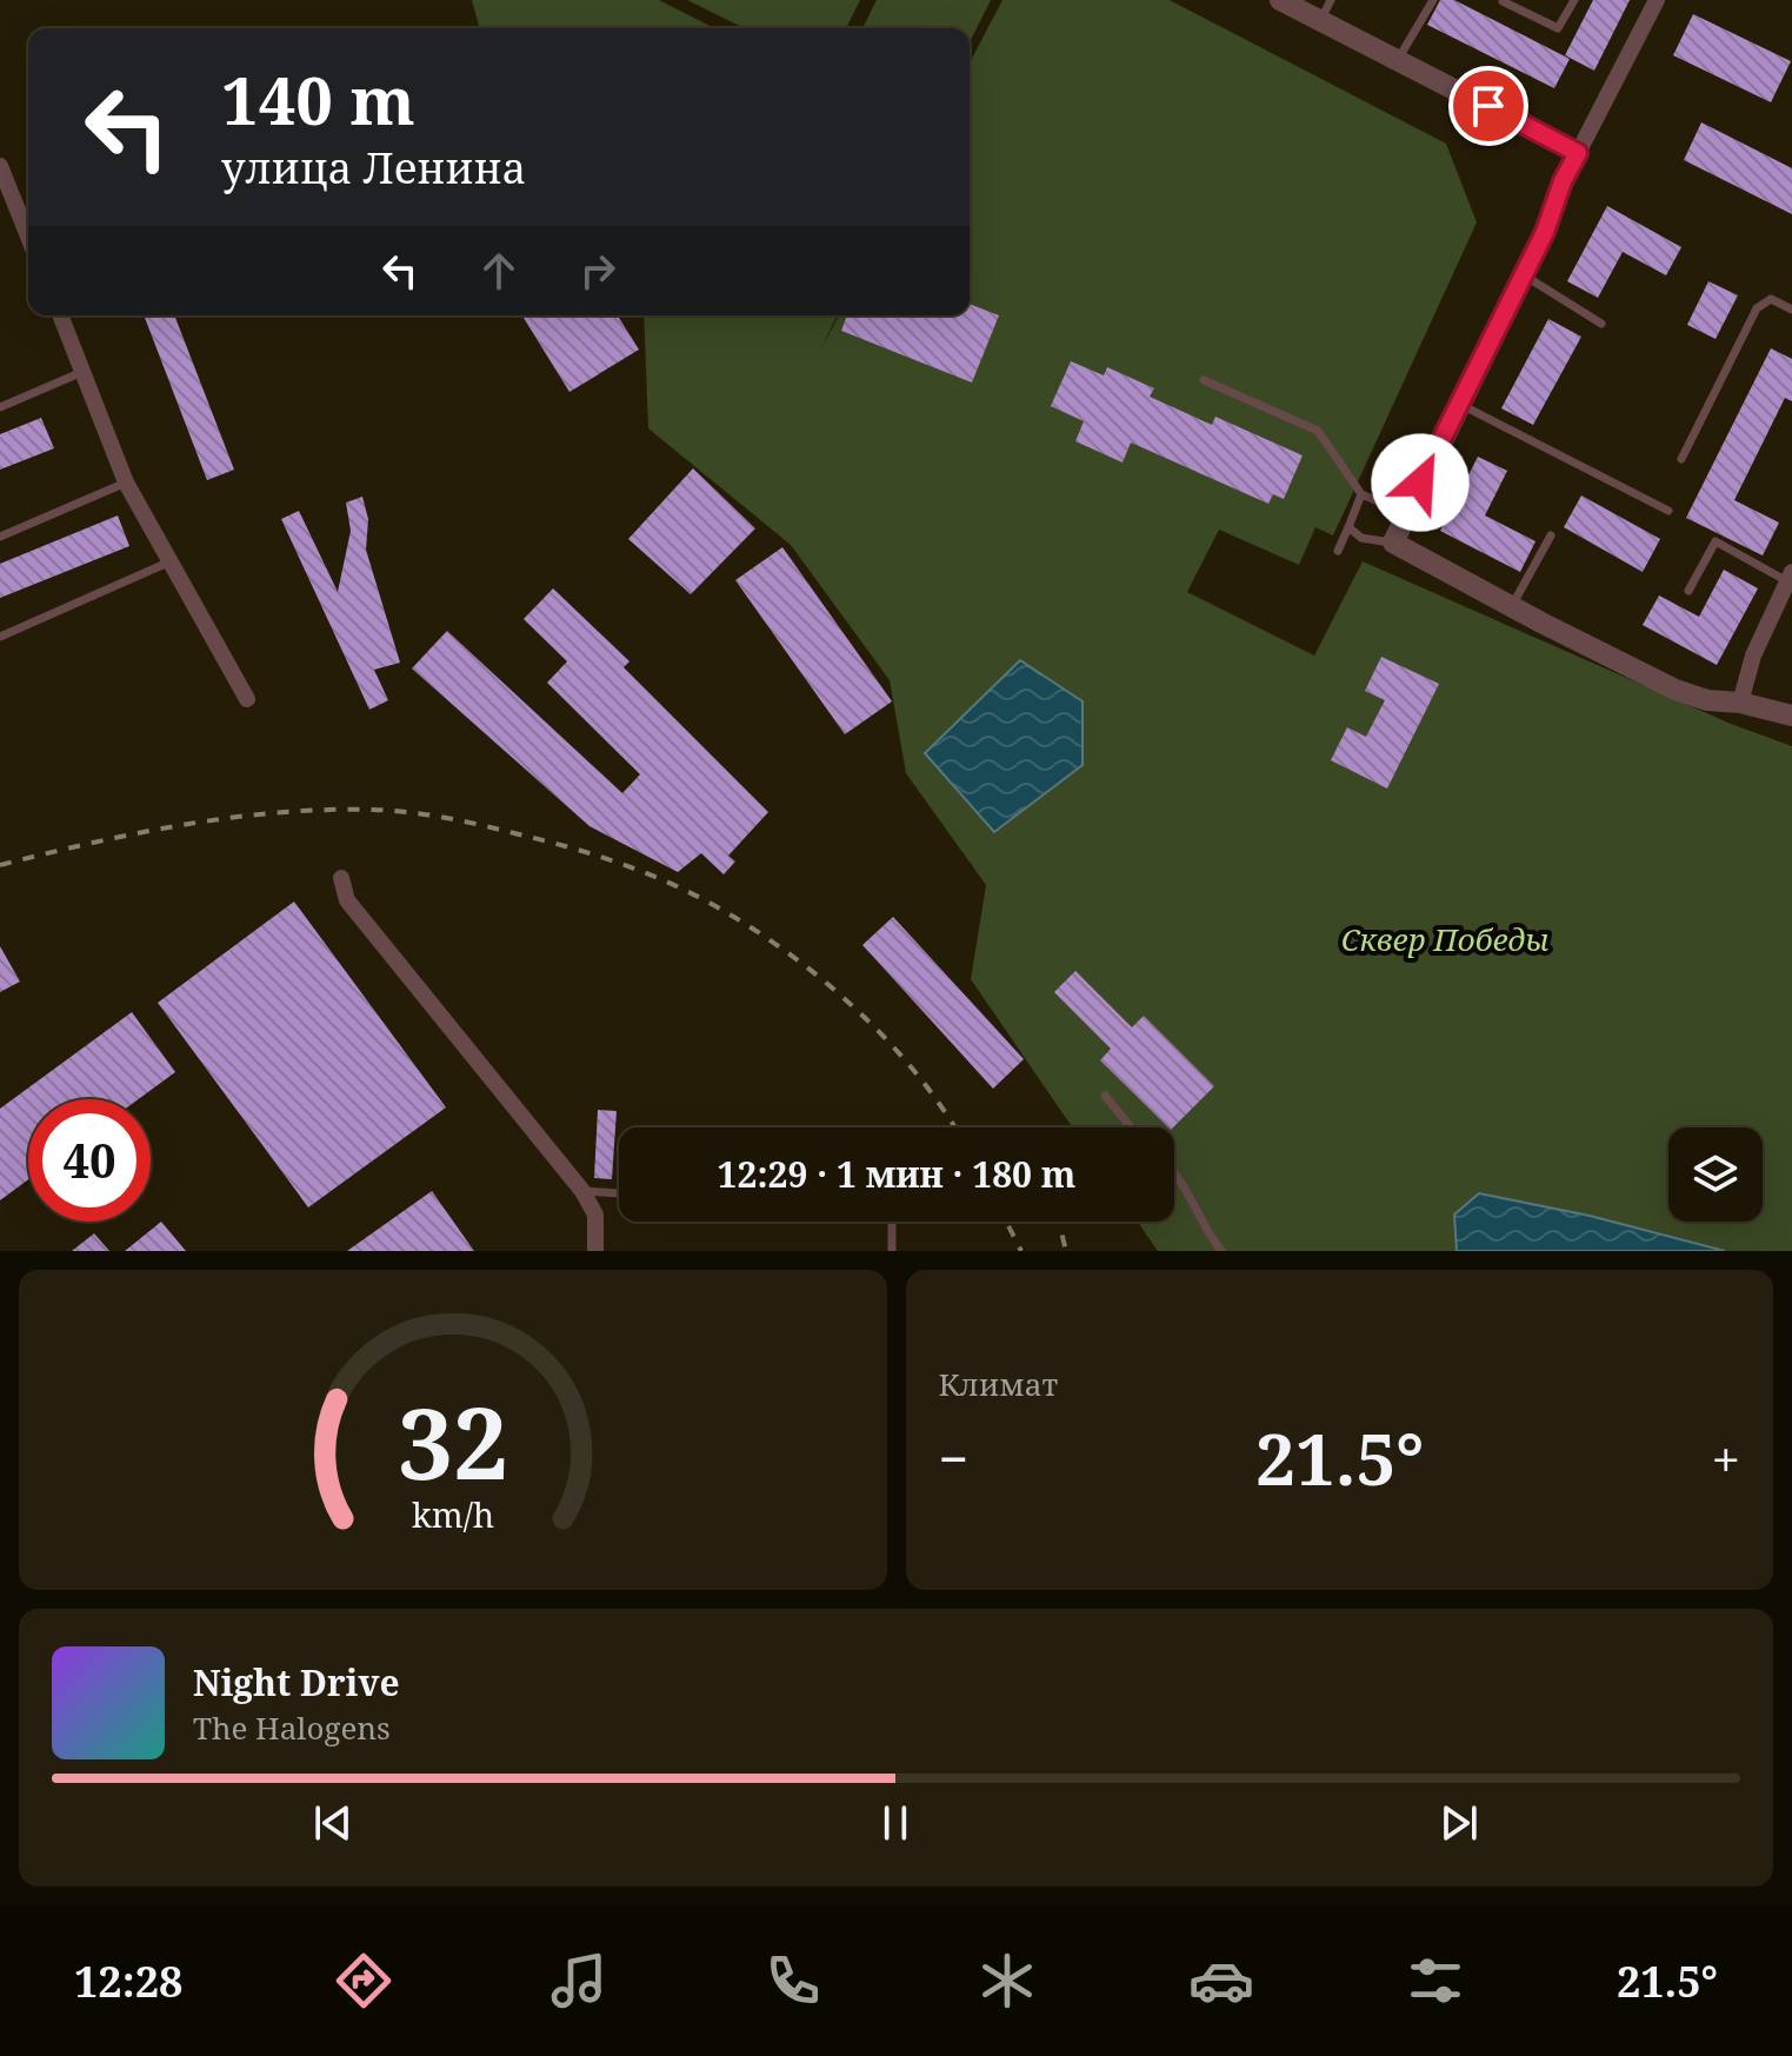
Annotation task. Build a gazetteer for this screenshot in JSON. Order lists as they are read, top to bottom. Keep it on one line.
{"parks":["Сквер Победы"],"page":{"turn":["140 m","улица Ленина"],"limit":"40","trip":"12:29 · 1 мин · 180 m","tile":"Климат","heat":["−","21.5°","+"],"song":["Night Drive","The Halogens"],"tabs":["12:28","21.5°"],"gauge":["32","km/h"]}}
